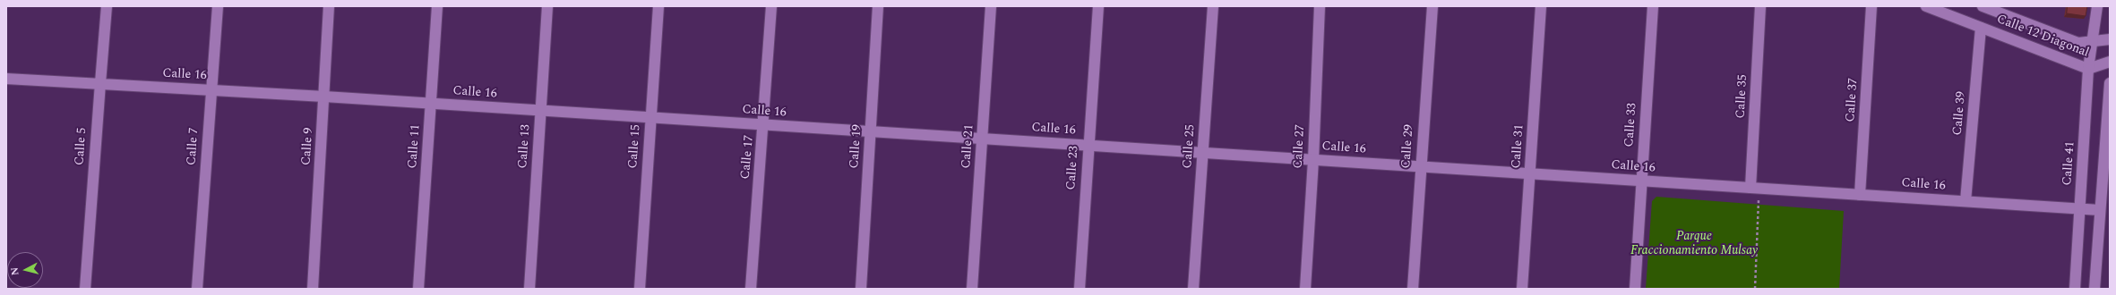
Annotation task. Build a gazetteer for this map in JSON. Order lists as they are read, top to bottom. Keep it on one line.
{"streets":{"street":["Calle 12 Diagonal","Calle 16","Calle 35","Calle 37","Calle 39","Calle 33","Calle 5","Calle 7","Calle 9","Calle 11","Calle 13","Calle 15","Calle 19","Calle 21","Calle 25","Calle 27","Calle 29","Calle 31","Calle 17","Calle 41","Calle 23"]},"crossings":[["Calle 12 Diagonal","Calle 39"],["Calle 12 Diagonal","Calle 41"],["Calle 16","Calle 35"],["Calle 16","Calle 37"],["Calle 16","Calle 39"],["Calle 16","Calle 33"],["Calle 16","Calle 5"],["Calle 16","Calle 7"],["Calle 16","Calle 9"],["Calle 16","Calle 11"],["Calle 16","Calle 13"],["Calle 16","Calle 15"],["Calle 16","Calle 19"],["Calle 16","Calle 21"],["Calle 16","Calle 25"],["Calle 16","Calle 27"],["Calle 16","Calle 29"],["Calle 16","Calle 31"],["Calle 16","Calle 17"],["Calle 16","Calle 41"],["Calle 16","Calle 23"]],"parks":["Parque Fraccionamiento Mulsay"],"north":"left"}
